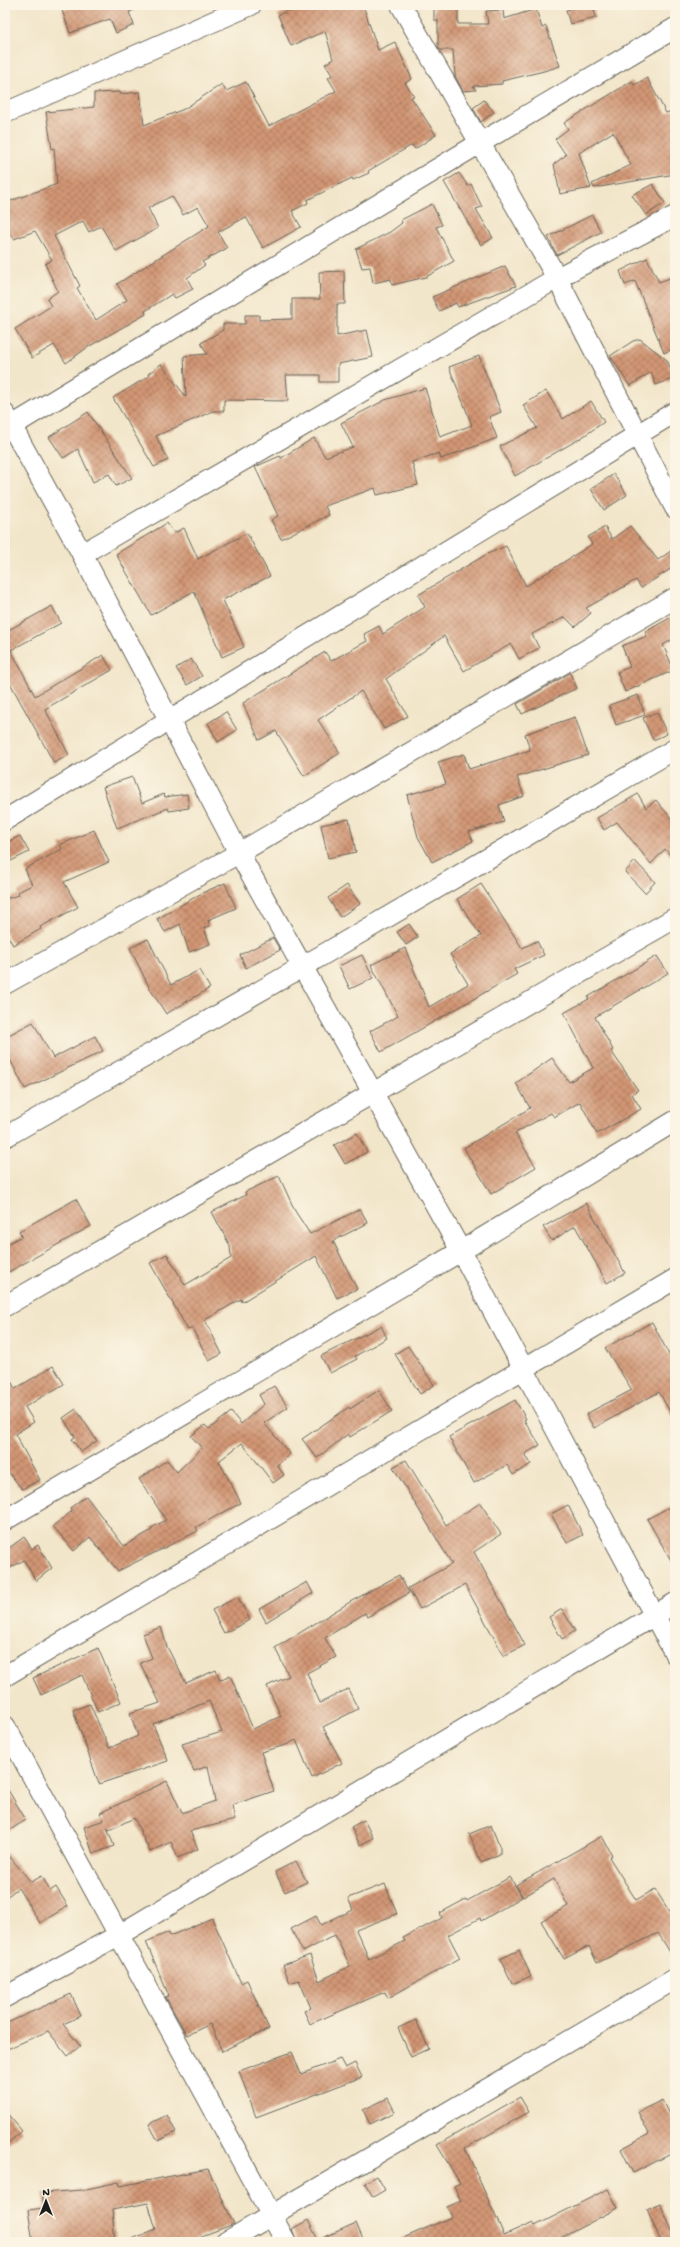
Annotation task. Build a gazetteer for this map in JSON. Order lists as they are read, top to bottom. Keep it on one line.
{"north":"top"}
